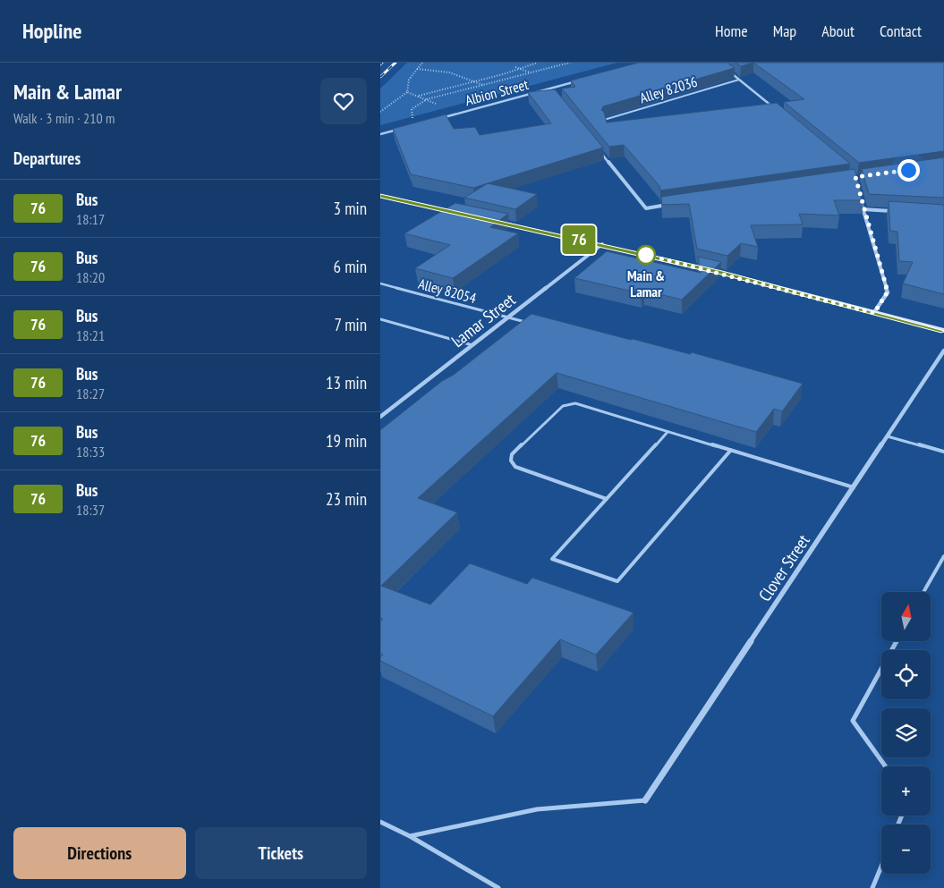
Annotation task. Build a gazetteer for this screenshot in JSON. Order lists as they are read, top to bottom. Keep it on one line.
{"streets":{"street":["Albion Street","Lamar Street","Clover Street"],"lane":["Alley 82036","Alley 82054"]},"crossings":[["Alley 82054","Lamar Street"]],"places":["Main & Lamar"],"lines":["bus line 76"],"north":"top","page":{"header":"Hopline","nav":["Home","Map","About","Contact"],"heading":[["Main & Lamar","Walk · 3 min · 210 m"],"Departures"],"on_map":"76","list":[{"mark":"76","name":"Bus","note":"18:17","value":"3 min"},{"mark":"76","name":"Bus","note":"18:20","value":"6 min"},{"mark":"76","name":"Bus","note":"18:21","value":"7 min"},{"mark":"76","name":"Bus","note":"18:27","value":"13 min"},{"mark":"76","name":"Bus","note":"18:33","value":"19 min"},{"mark":"76","name":"Bus","note":"18:37","value":"23 min"}],"map_buttons":["+","−"],"buttons":["Directions","Tickets"]}}
